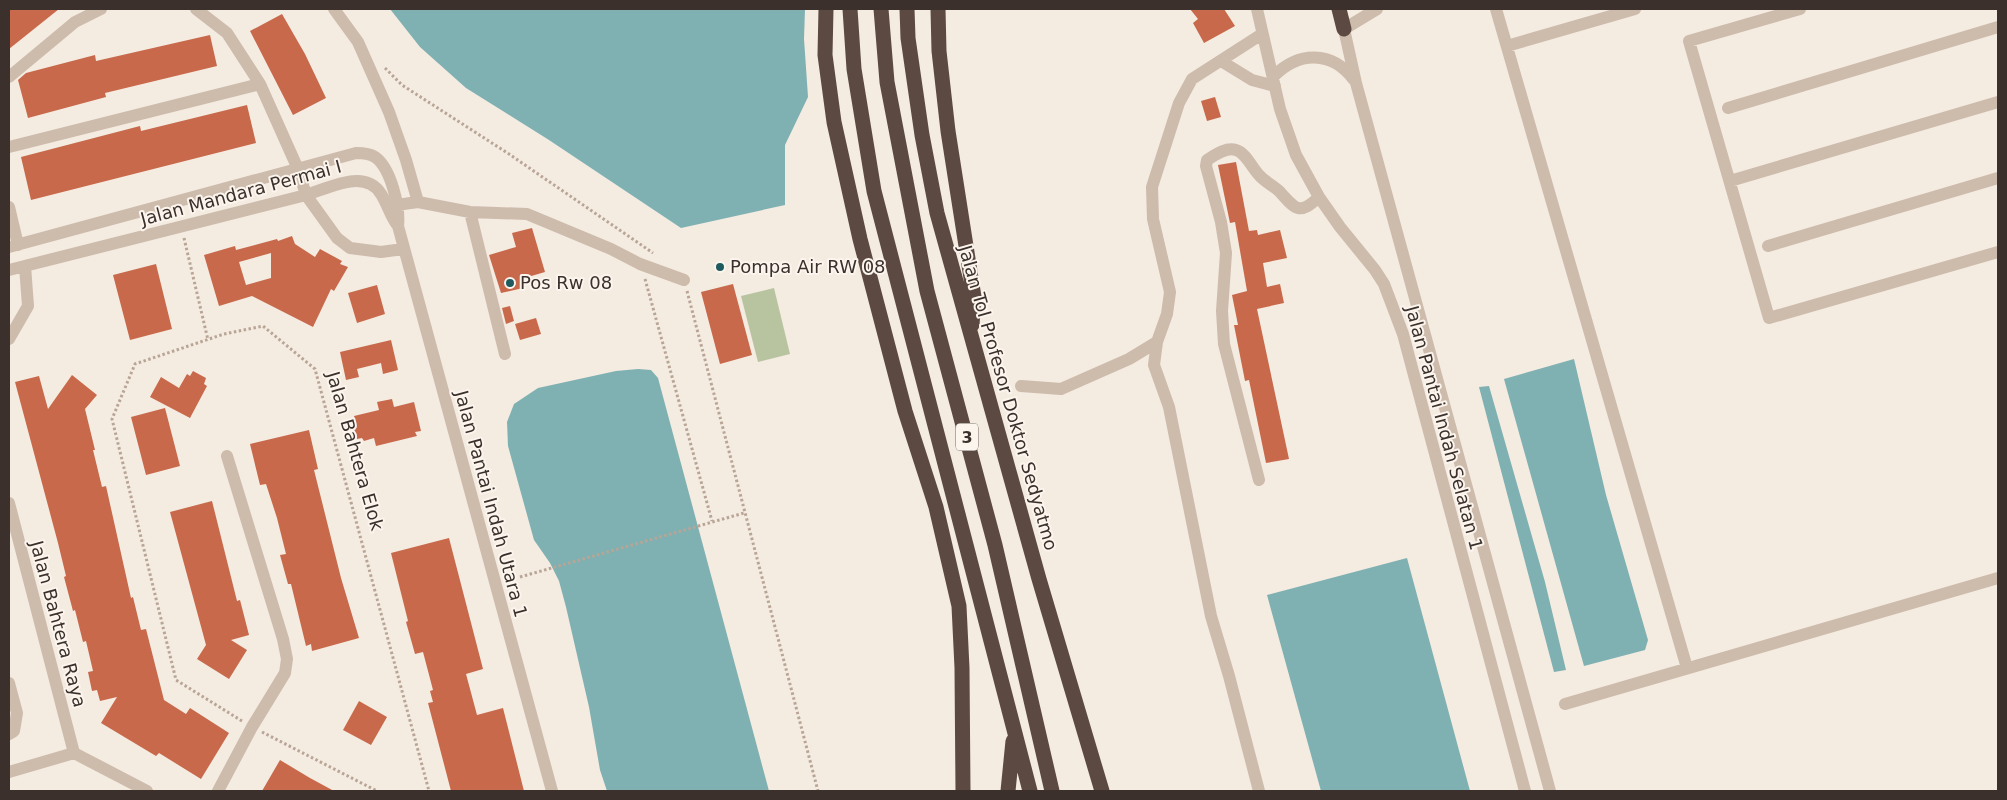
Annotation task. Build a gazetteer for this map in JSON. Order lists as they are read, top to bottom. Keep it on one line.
{"streets":{"highway":["Jalan Tol Profesor Doktor Sedyatmo","3"],"street":["Jalan Mandara Permai I","Jalan Pantai Indah Selatan 1","Jalan Pantai Indah Utara 1","Jalan Bahtera Raya"],"path":["Jalan Bahtera Elok"]},"crossings":[["Jalan Mandara Permai I","Jalan Pantai Indah Utara 1"]],"places":["Pompa Air RW 08","Pos Rw 08"]}
